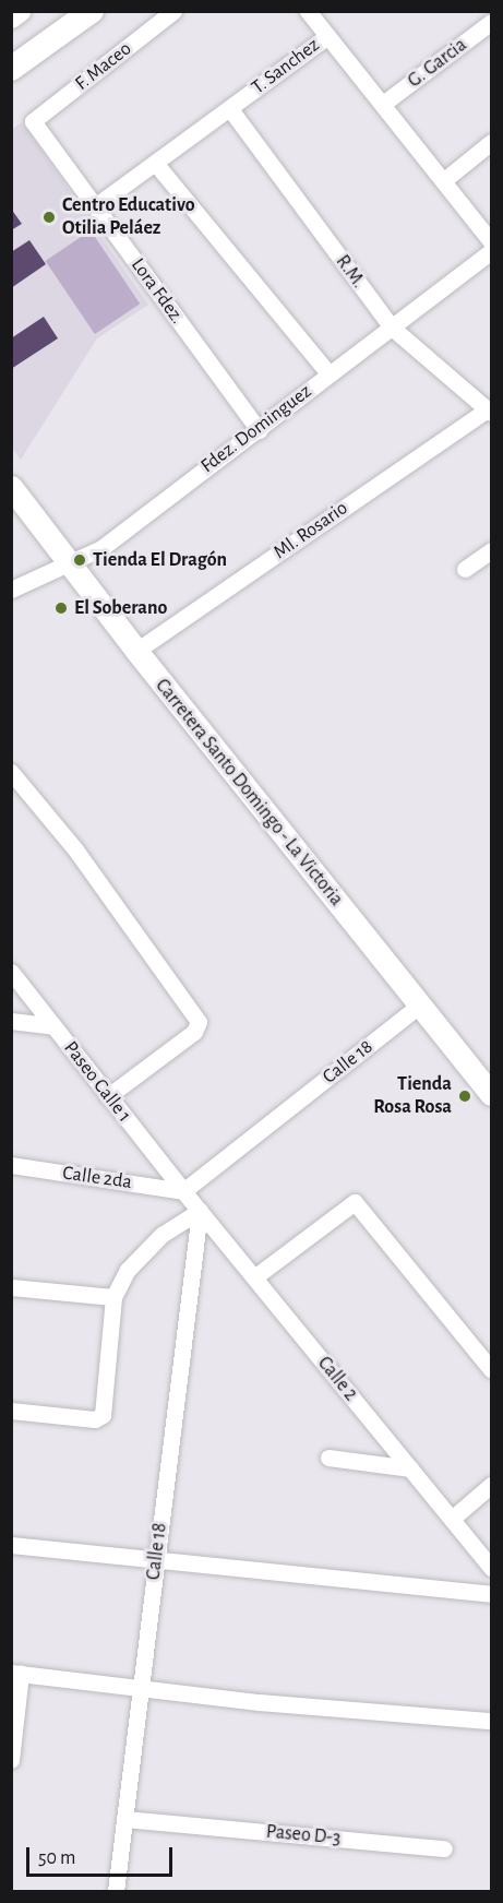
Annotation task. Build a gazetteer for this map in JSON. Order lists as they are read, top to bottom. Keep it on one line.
{"streets":{"main road":["Carretera Santo Domingo - La Victoria"],"street":["G. Garcia","F. Maceo","T. Sanchez","R.M.","Lora Fdez.","Fdez. Dominguez","Ml. Rosario","Calle 18","Paseo Calle 1","Calle 2da","Calle 2","Paseo D-3"]},"crossings":[["G. Garcia","T. Sanchez"],["F. Maceo","Lora Fdez."],["T. Sanchez","R.M."],["T. Sanchez","Lora Fdez."],["R.M.","Fdez. Dominguez"],["R.M.","Ml. Rosario"],["Lora Fdez.","Fdez. Dominguez"],["Fdez. Dominguez","Carretera Santo Domingo - La Victoria"],["Ml. Rosario","Carretera Santo Domingo - La Victoria"],["Carretera Santo Domingo - La Victoria","Calle 18"],["Calle 18","Paseo Calle 1"],["Calle 18","Calle 2da"],["Calle 18","Calle 2"],["Calle 18","Paseo D-3"],["Paseo Calle 1","Calle 2da"],["Paseo Calle 1","Calle 2"],["Calle 2da","Calle 2"]],"places":["Centro Educativo Otilia Peláez","Tienda El Dragón","El Soberano","Tienda Rosa Rosa"],"scale_bar":"50 m"}
